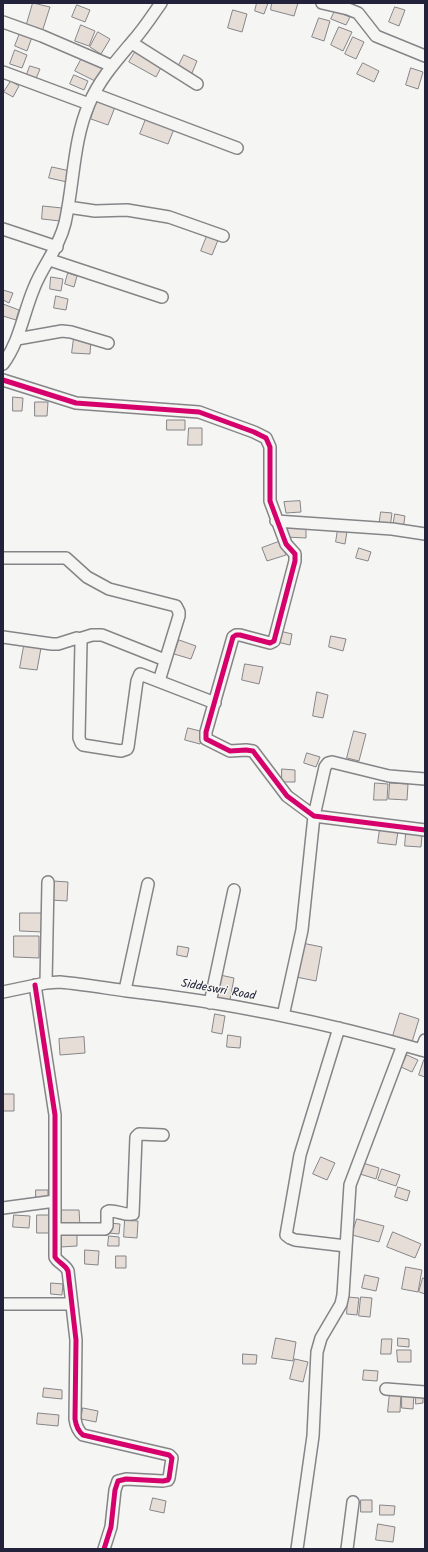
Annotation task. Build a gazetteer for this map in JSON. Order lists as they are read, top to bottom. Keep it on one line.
{"streets":{"street":["Siddeswri Road"]}}
